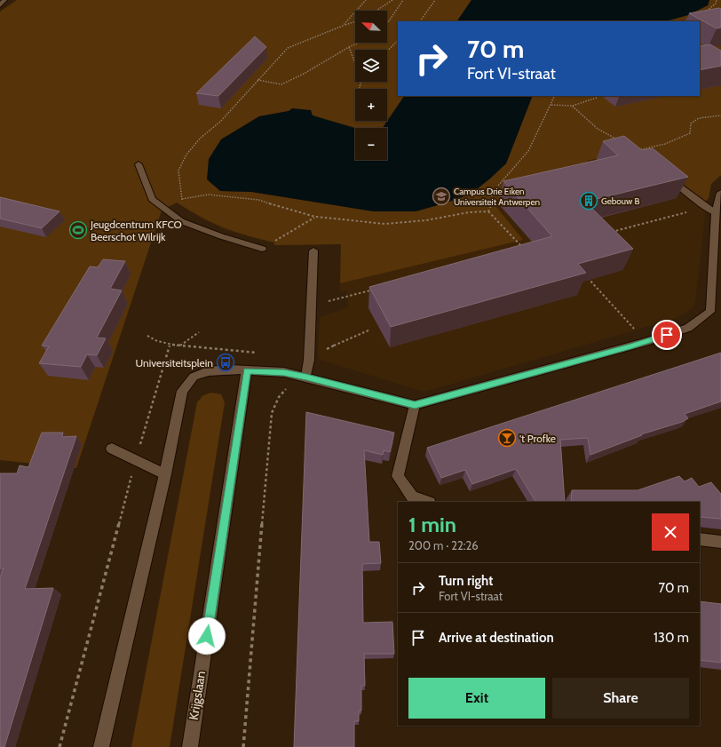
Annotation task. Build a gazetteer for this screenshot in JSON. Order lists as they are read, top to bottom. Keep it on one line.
{"streets":{"street":["Krijgslaan"]},"places":{"school or university":["Campus Drie Eiken Universiteit Antwerpen"],"building":["Gebouw B"],"sports":["Jeugdcentrum KFCO Beerschot Wilrijk"],"bus stop":["Universiteitsplein"],"bar":["'t Profke"]},"north":"top left","page":{"map_buttons":["+","−"],"turn":["70 m","Fort VI-straat"],"heading":["1 min","200 m · 22:26"],"list":[{"name":"Turn right","note":"Fort VI-straat","value":"70 m"},{"name":"Arrive at destination","value":"130 m"}],"buttons":["Exit","Share"]}}
